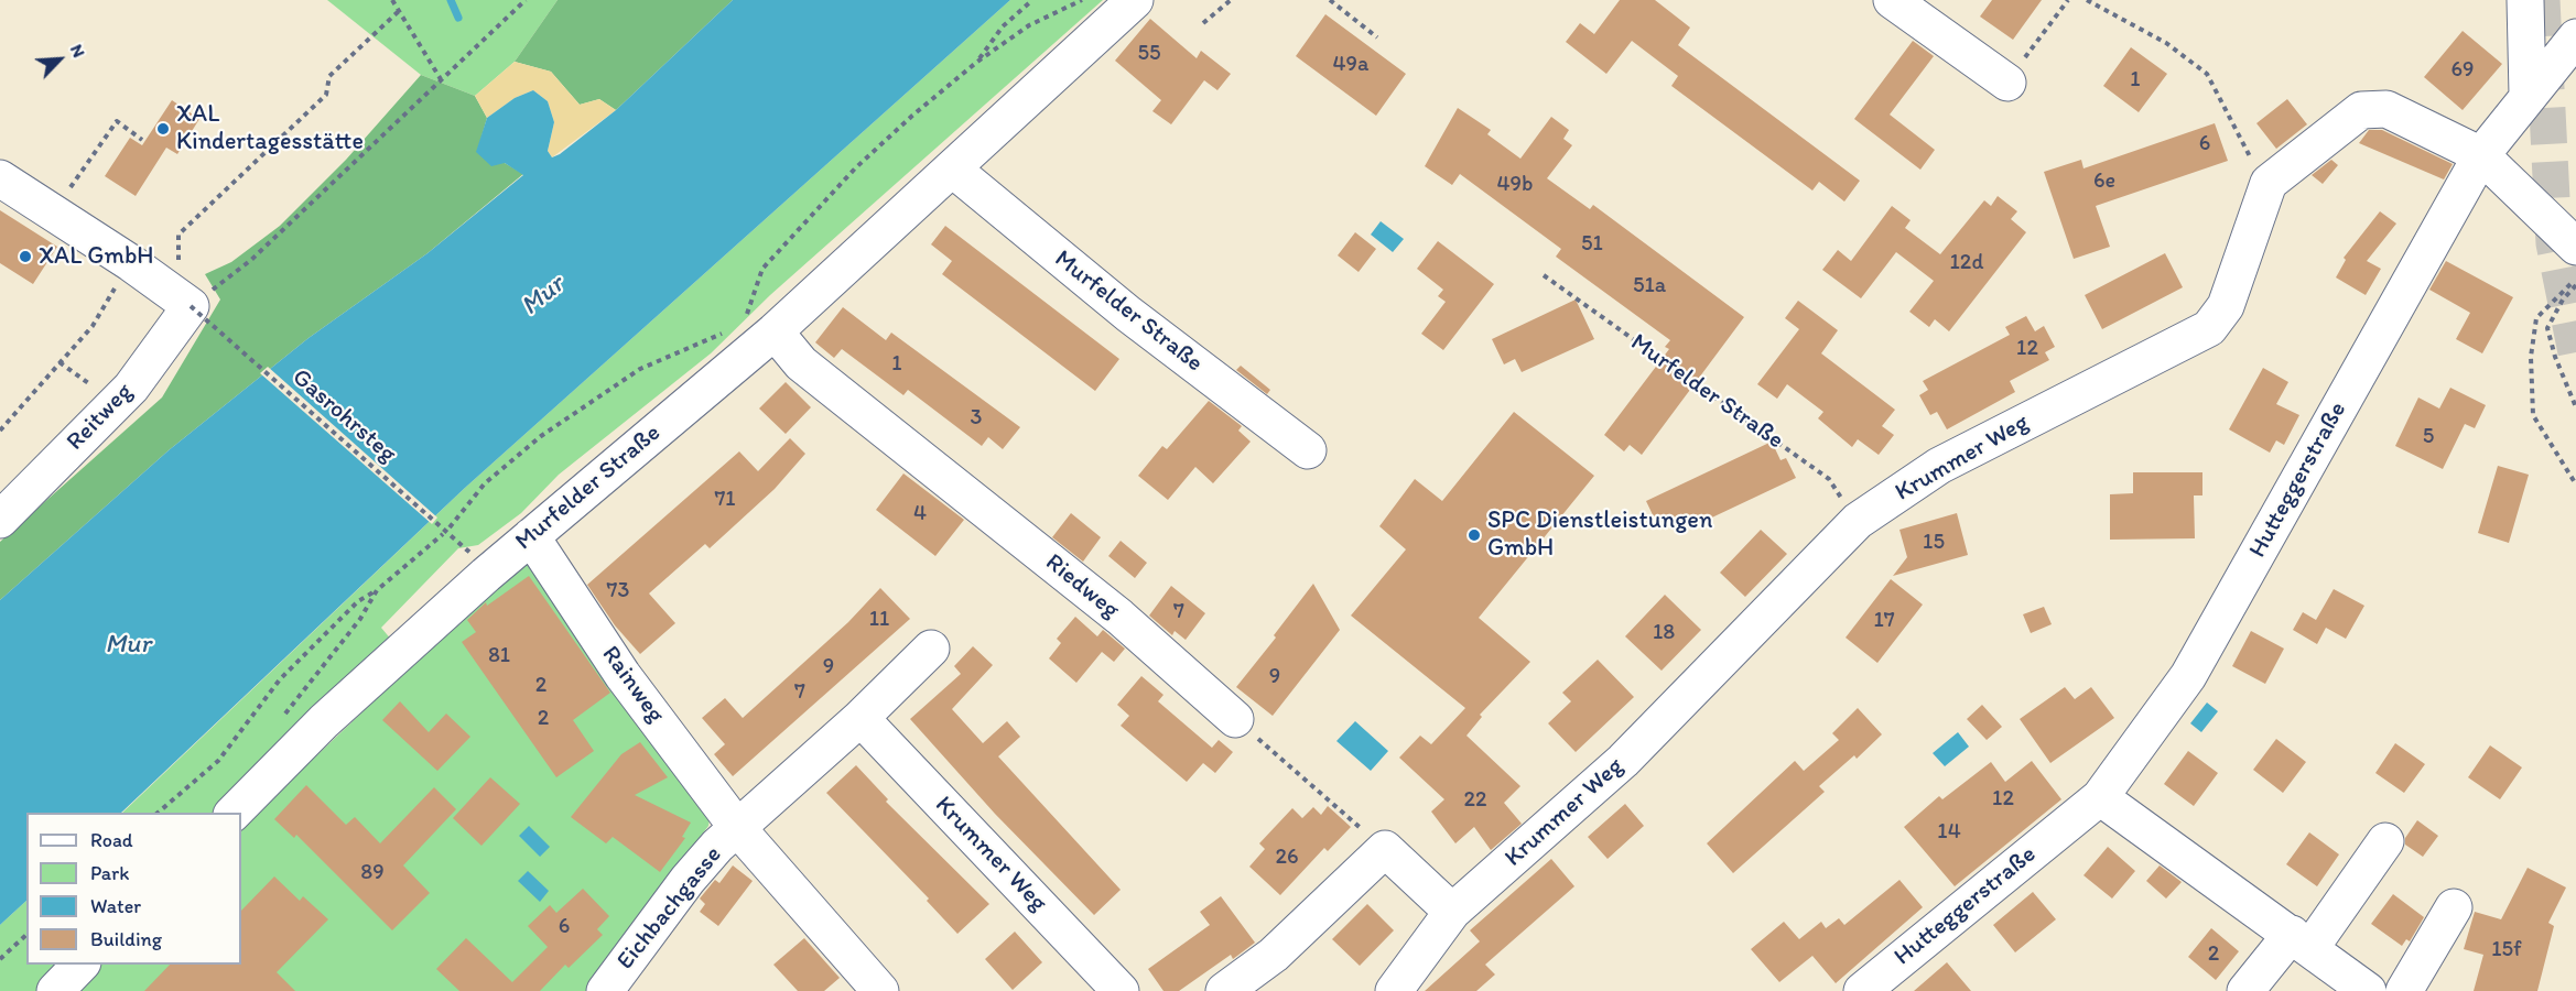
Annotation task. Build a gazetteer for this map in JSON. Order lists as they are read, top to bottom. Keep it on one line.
{"streets":{"street":["Murfelder Straße","Reitweg","Krummer Weg","Hutteggerstraße","Riedweg","Rainweg","Eichbachgasse"],"path":["Gasrohrsteg"]},"crossings":[["Murfelder Straße","Krummer Weg"],["Murfelder Straße","Riedweg"],["Murfelder Straße","Rainweg"],["Gasrohrsteg","Reitweg"],["Krummer Weg","Hutteggerstraße"],["Rainweg","Eichbachgasse"]],"water":["Mur"],"places":["XAL Kindertagesstätte","XAL GmbH","SPC Dienstleistungen GmbH"],"house_numbers":["55","49a","69","1","6","6e","49b","51","12d","51a","12","1","3","5","71","4","15","73","7","11","17","18","81","9","9","2","7","2","12","22","14","26","89","6","15f","2"],"legend":["Road","Park","Water","Building"],"north":"top right"}
